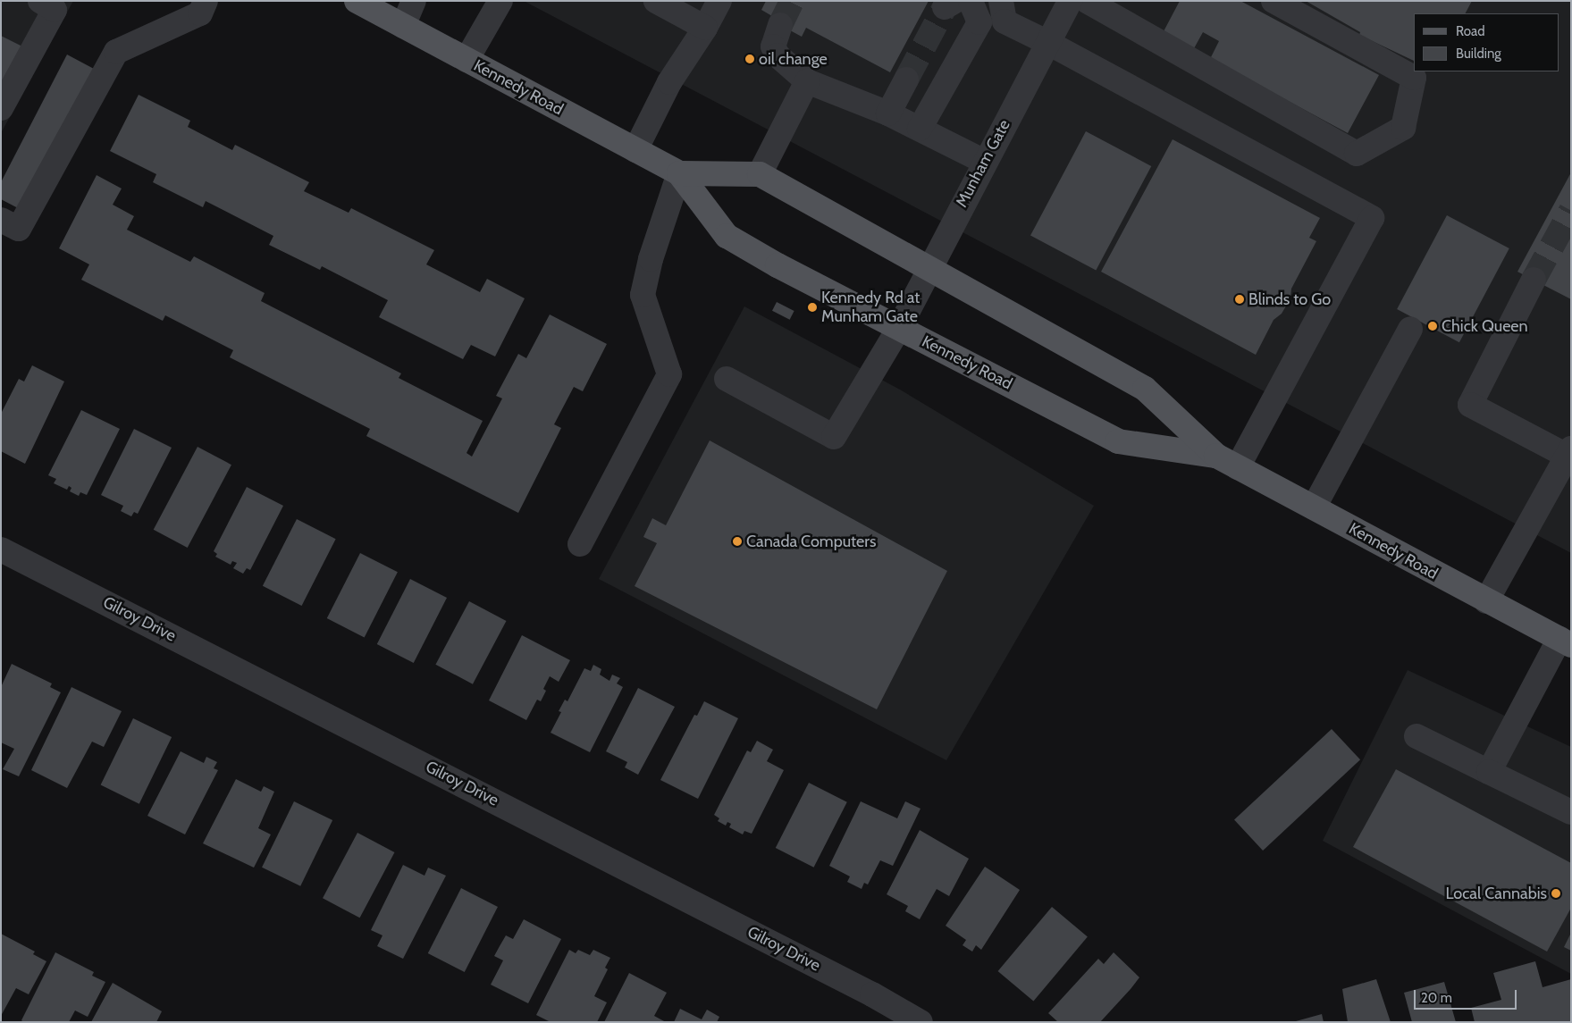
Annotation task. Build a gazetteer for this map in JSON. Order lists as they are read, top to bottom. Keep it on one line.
{"streets":{"main road":["Kennedy Road"],"street":["Munham Gate","Gilroy Drive"]},"crossings":[["Kennedy Road","Munham Gate"]],"places":["oil change","Blinds to Go","Kennedy Rd at Munham Gate","Chick Queen","Canada Computers","Local Cannabis"],"legend":["Road","Building"],"scale_bar":"20 m"}
